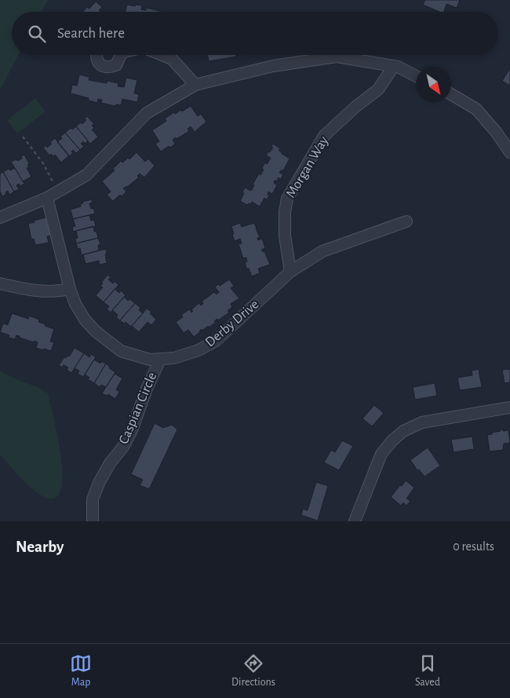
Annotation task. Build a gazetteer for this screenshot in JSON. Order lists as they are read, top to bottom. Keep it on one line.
{"streets":{"street":["Morgan Way","Derby Drive","Caspian Circle"]},"crossings":[["Morgan Way","Derby Drive"],["Derby Drive","Caspian Circle"]],"north":"bottom right","page":{"search":"Search here","heading":["Nearby","0 results"],"nav":["Map","Directions","Saved"]}}
